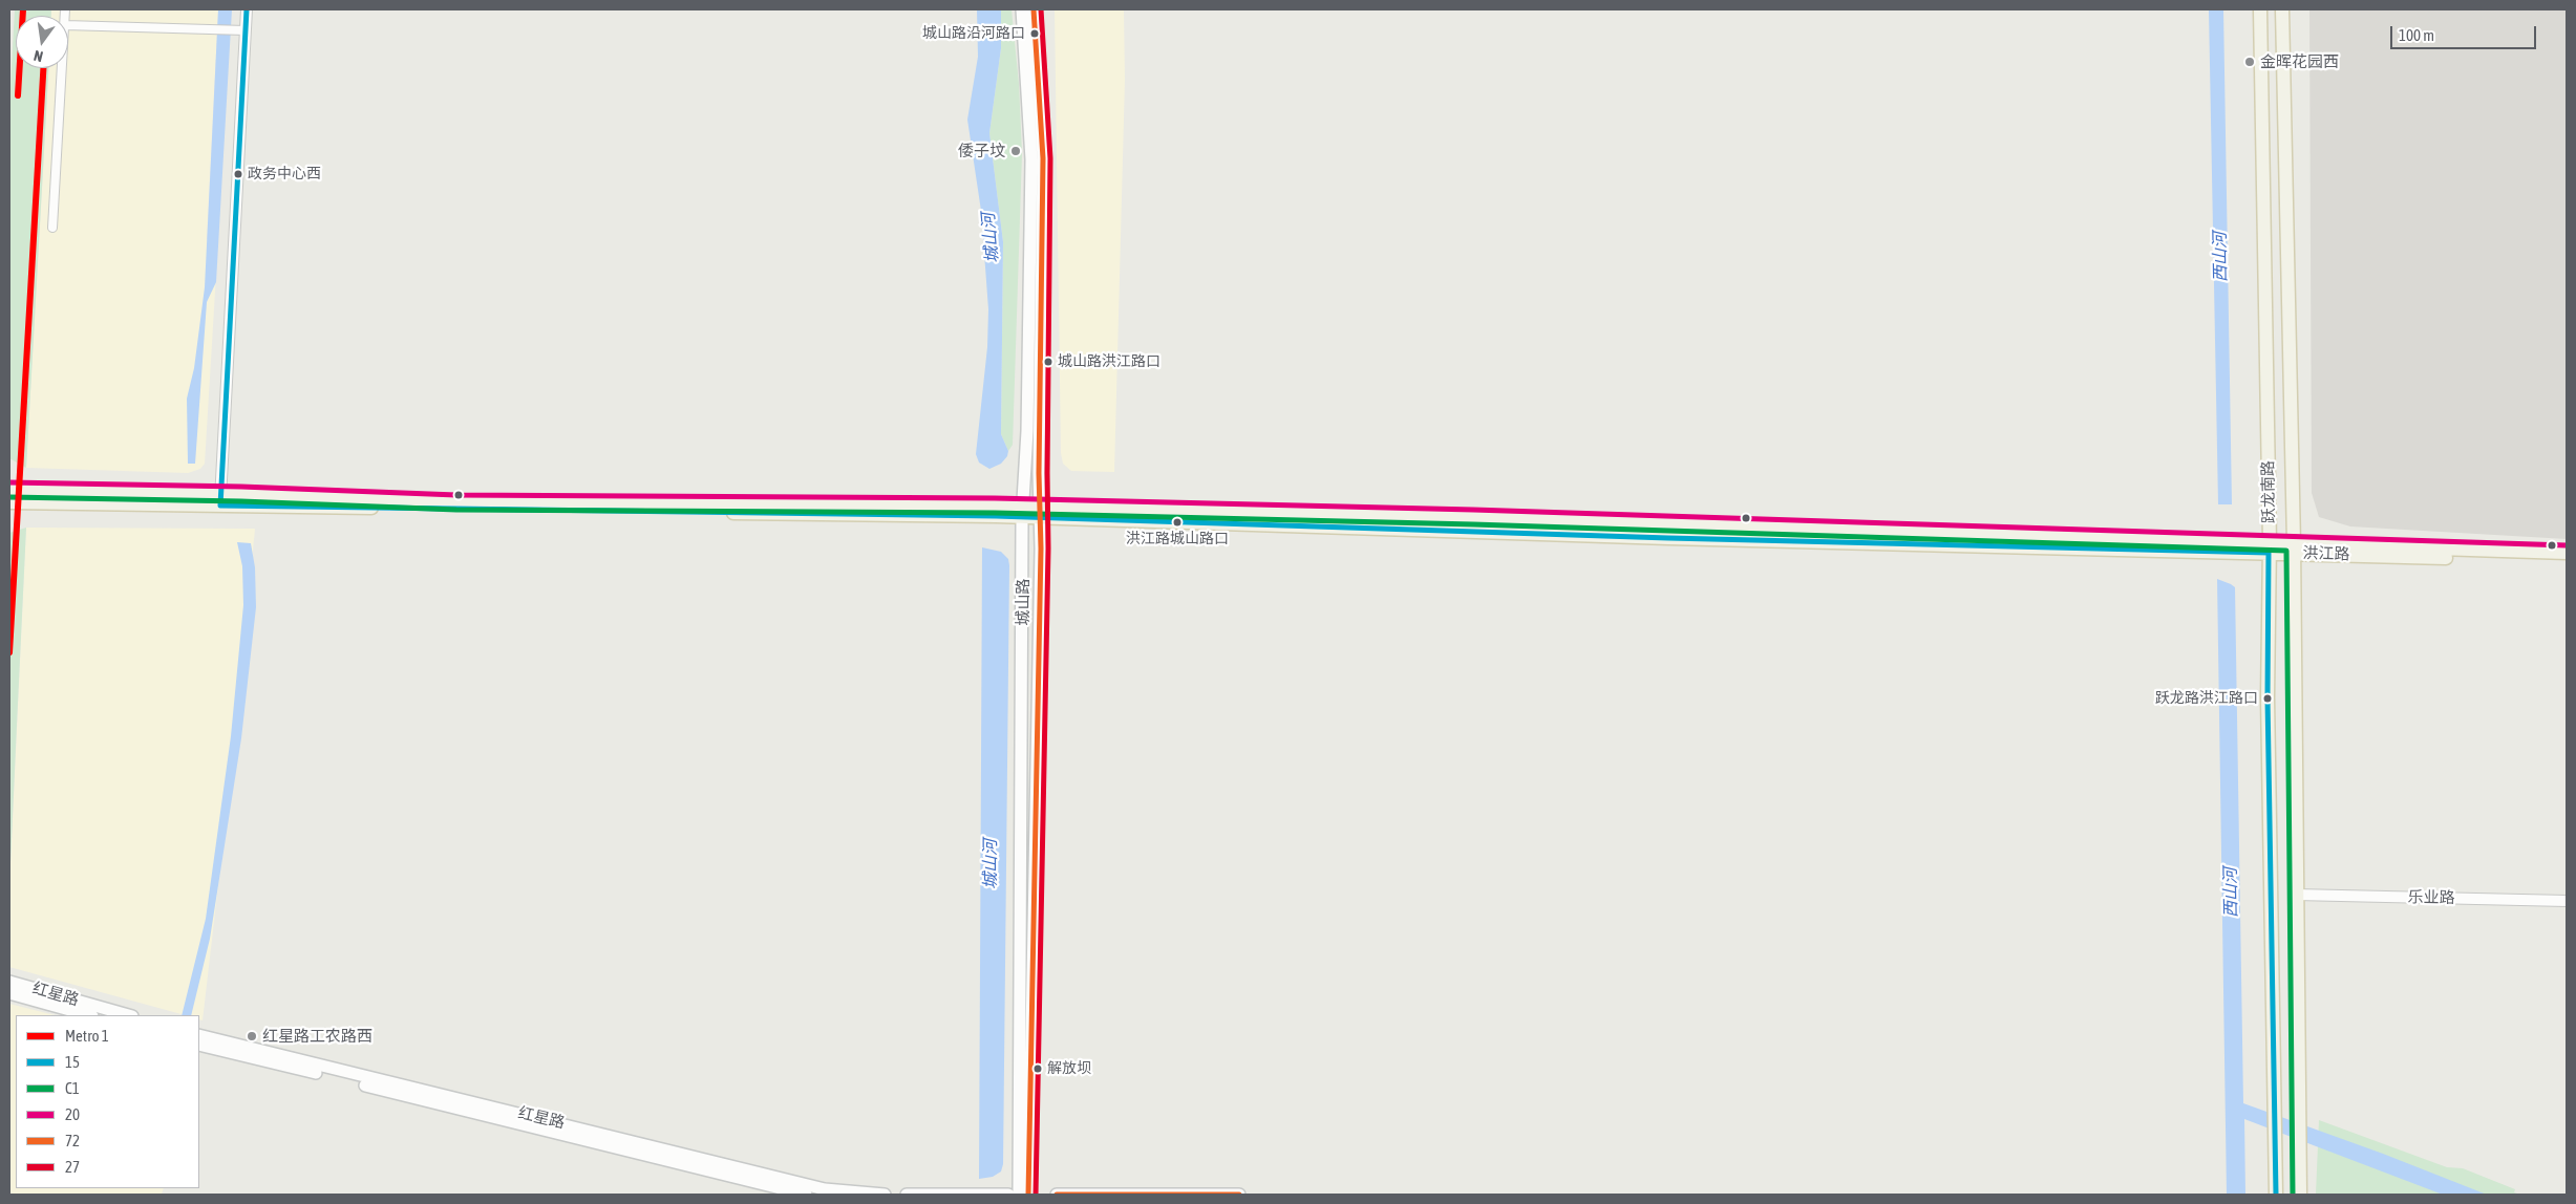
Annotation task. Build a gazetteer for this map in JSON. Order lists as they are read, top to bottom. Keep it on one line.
{"streets":{"main road":["跃龙南路","洪江路","城山路","红星路"],"street":["乐业路"]},"crossings":[["跃龙南路","洪江路"],["跃龙南路","乐业路"],["洪江路","城山路"]],"water":["城山河","西山河"],"places":["城山路沿河路口","金晖花园西","倭子坟","政务中心西","城山路洪江路口","洪江路城山路口","跃龙路洪江路口","红星路工农路西","解放坝"],"lines":["metro line 1","transit line 15","transit line 72","transit line 27","transit line 20","transit line C1"],"legend":["Metro 1","15","C1","20","72","27"],"scale_bar":"100 m","north":"bottom"}
